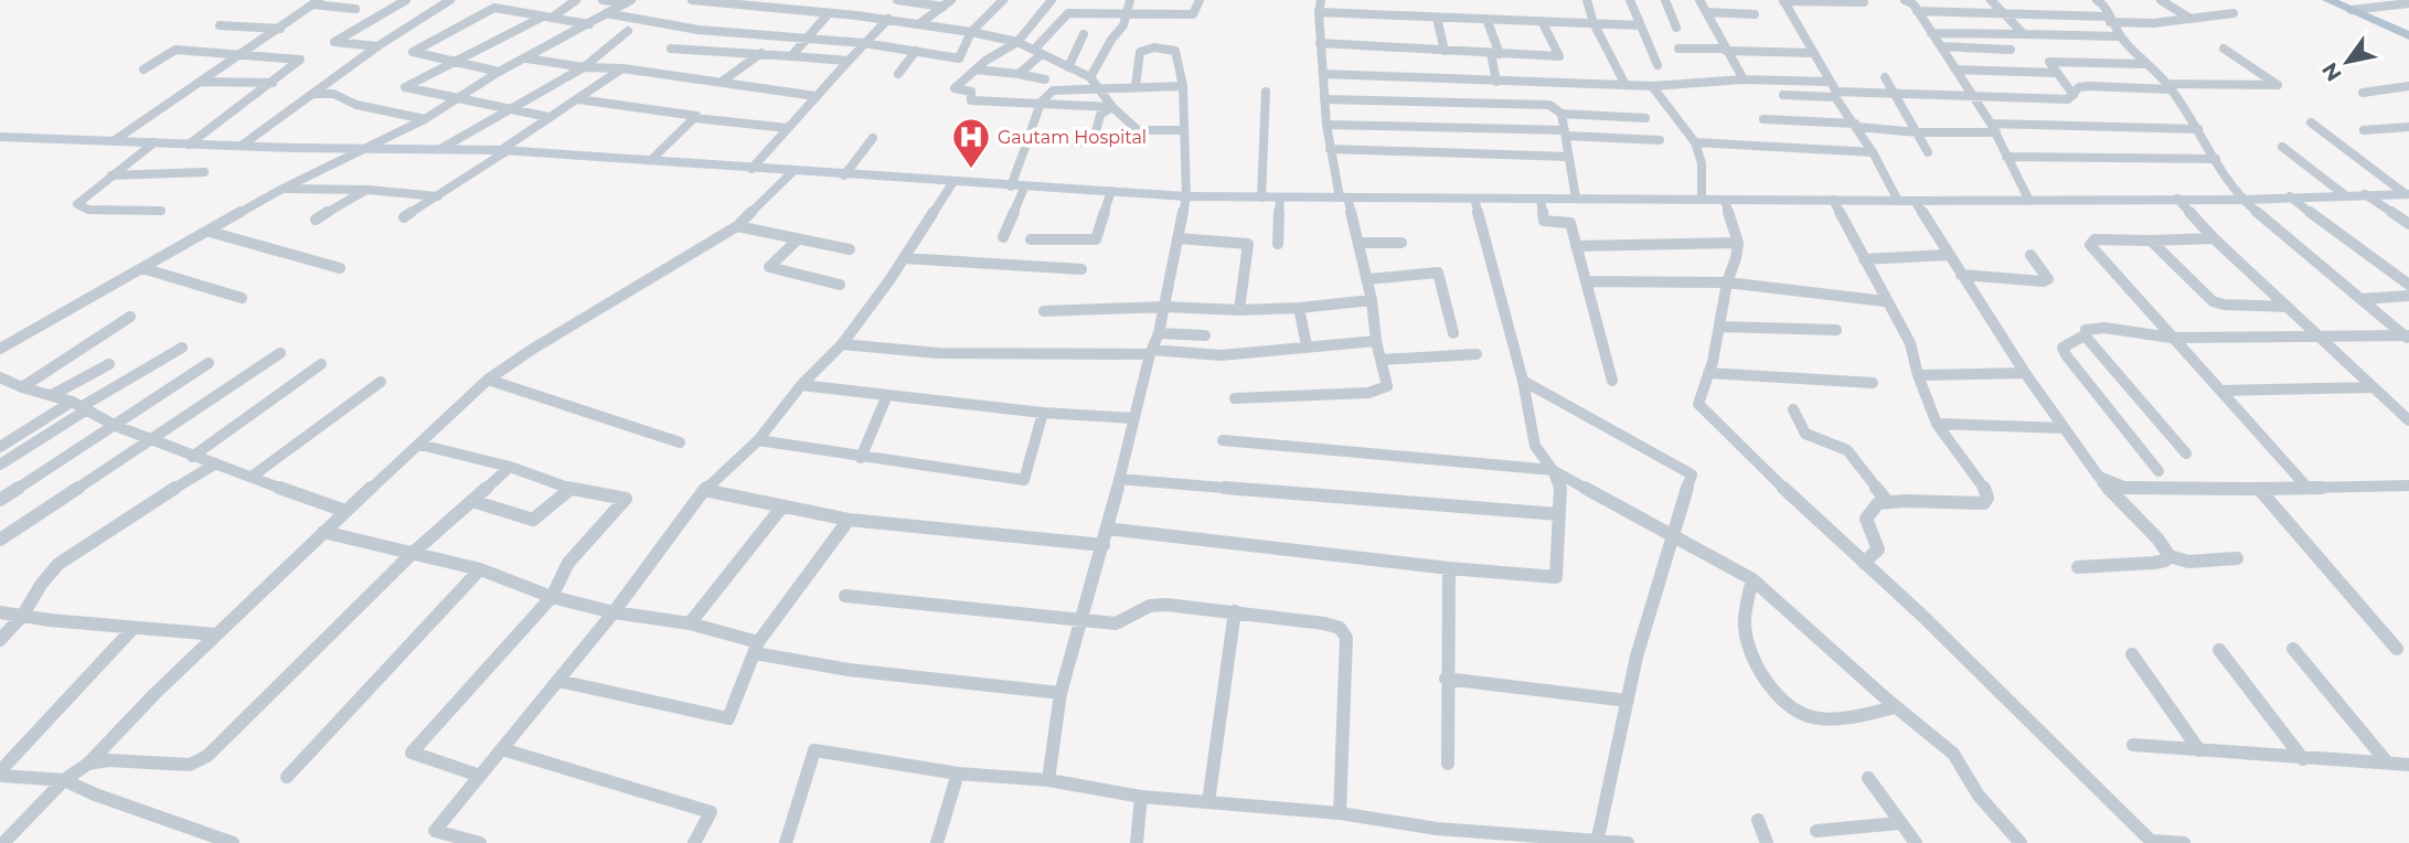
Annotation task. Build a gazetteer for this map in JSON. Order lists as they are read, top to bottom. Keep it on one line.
{"places":{"hospital":["Gautam Hospital"]},"north":"bottom left"}
